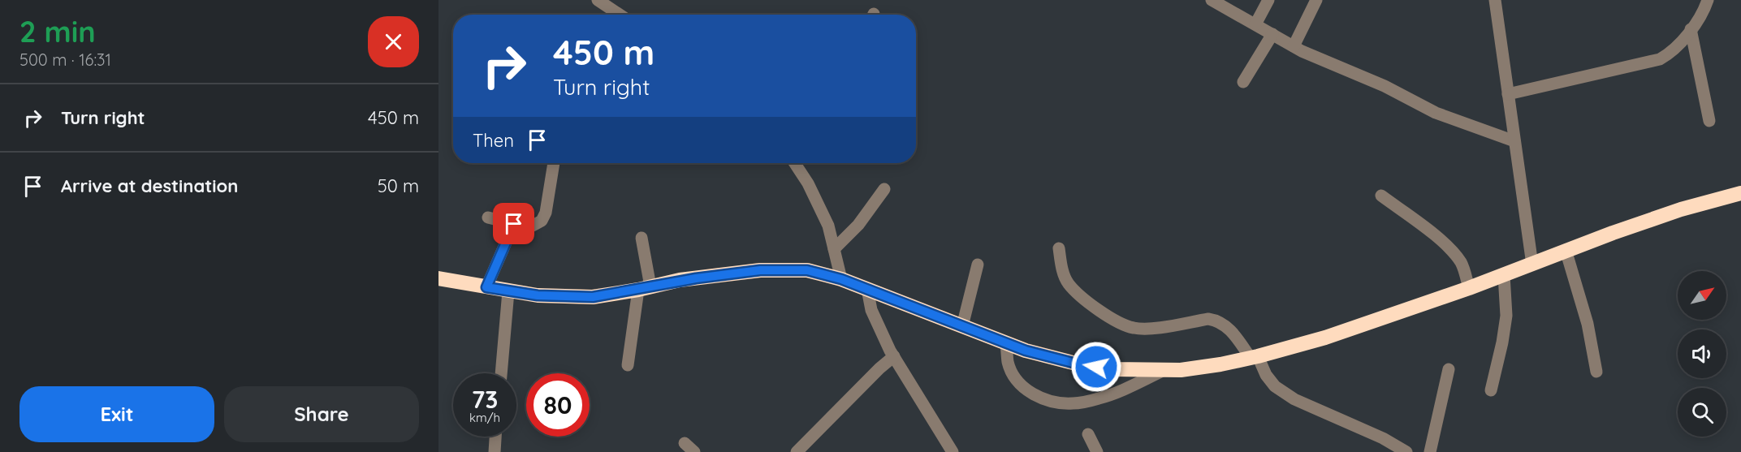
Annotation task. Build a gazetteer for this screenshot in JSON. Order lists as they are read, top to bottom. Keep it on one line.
{"north":"top right","page":{"heading":["2 min","500 m · 16:31"],"turn":["450 m","Turn right"],"list":[{"name":"Turn right","value":"450 m"},{"name":"Arrive at destination","value":"50 m"}],"then":"Then","speed":"73 km/h","limit":"80","buttons":["Exit","Share"]}}
